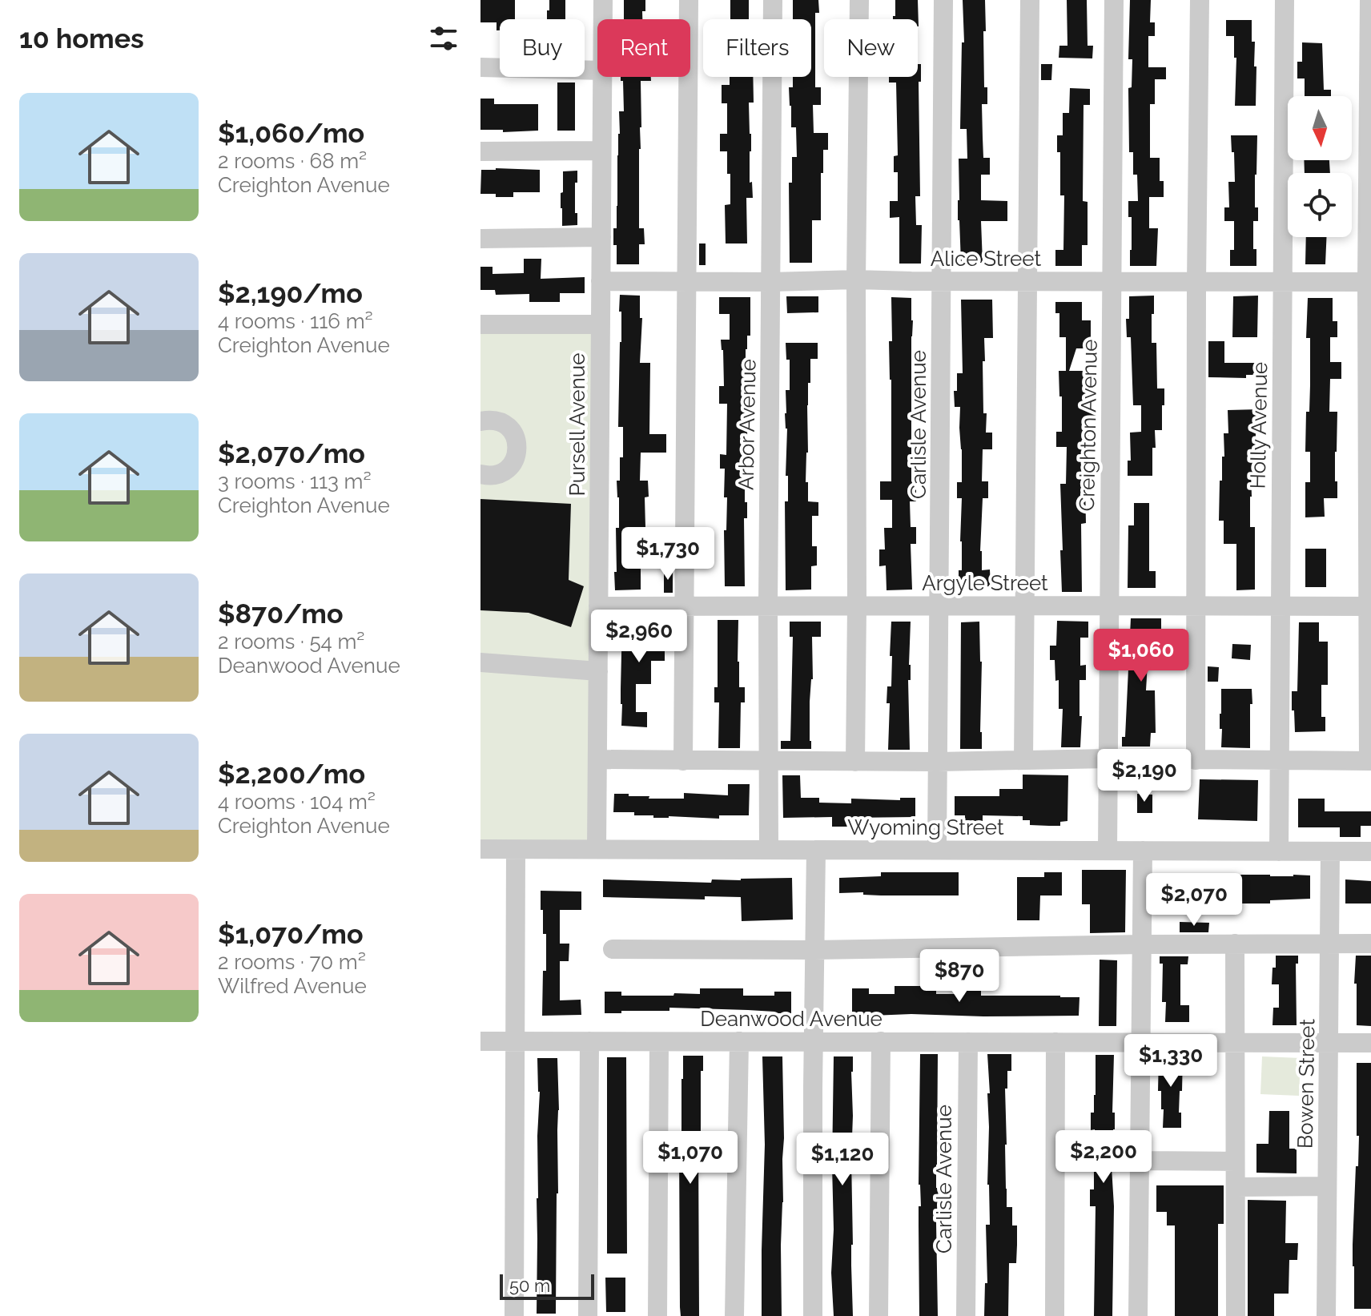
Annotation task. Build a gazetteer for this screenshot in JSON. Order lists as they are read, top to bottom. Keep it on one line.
{"streets":{"street":["Alice Street","Pursell Avenue","Arbor Avenue","Carlisle Avenue","Creighton Avenue","Holly Avenue","Argyle Street","Wyoming Street","Deanwood Avenue","Bowen Street"]},"crossings":[["Alice Street","Pursell Avenue"],["Alice Street","Arbor Avenue"],["Alice Street","Carlisle Avenue"],["Alice Street","Creighton Avenue"],["Alice Street","Holly Avenue"],["Pursell Avenue","Argyle Street"],["Pursell Avenue","Wyoming Street"],["Arbor Avenue","Argyle Street"],["Arbor Avenue","Wyoming Street"],["Carlisle Avenue","Argyle Street"],["Carlisle Avenue","Wyoming Street"],["Carlisle Avenue","Deanwood Avenue"],["Creighton Avenue","Argyle Street"],["Creighton Avenue","Wyoming Street"],["Holly Avenue","Argyle Street"],["Holly Avenue","Wyoming Street"],["Wyoming Street","Bowen Street"],["Deanwood Avenue","Bowen Street"]],"scale_bar":"50 m","north":"bottom","page":{"heading":"10 homes","chip":["Buy","Rent","Filters","New"],"list":[{"name":"$1,060/mo","note":"2 rooms · 68 m² · Creighton Avenue"},{"name":"$2,190/mo","note":"4 rooms · 116 m² · Creighton Avenue"},{"name":"$2,070/mo","note":"3 rooms · 113 m² · Creighton Avenue"},{"name":"$870/mo","note":"2 rooms · 54 m² · Deanwood Avenue"},{"name":"$2,200/mo","note":"4 rooms · 104 m² · Creighton Avenue"},{"name":"$1,070/mo","note":"2 rooms · 70 m² · Wilfred Avenue"}],"price":["$1,730","$2,960","$1,060","$2,190","$2,070","$870","$1,330","$2,200","$1,070","$1,120"],"scale":"50 m"}}
